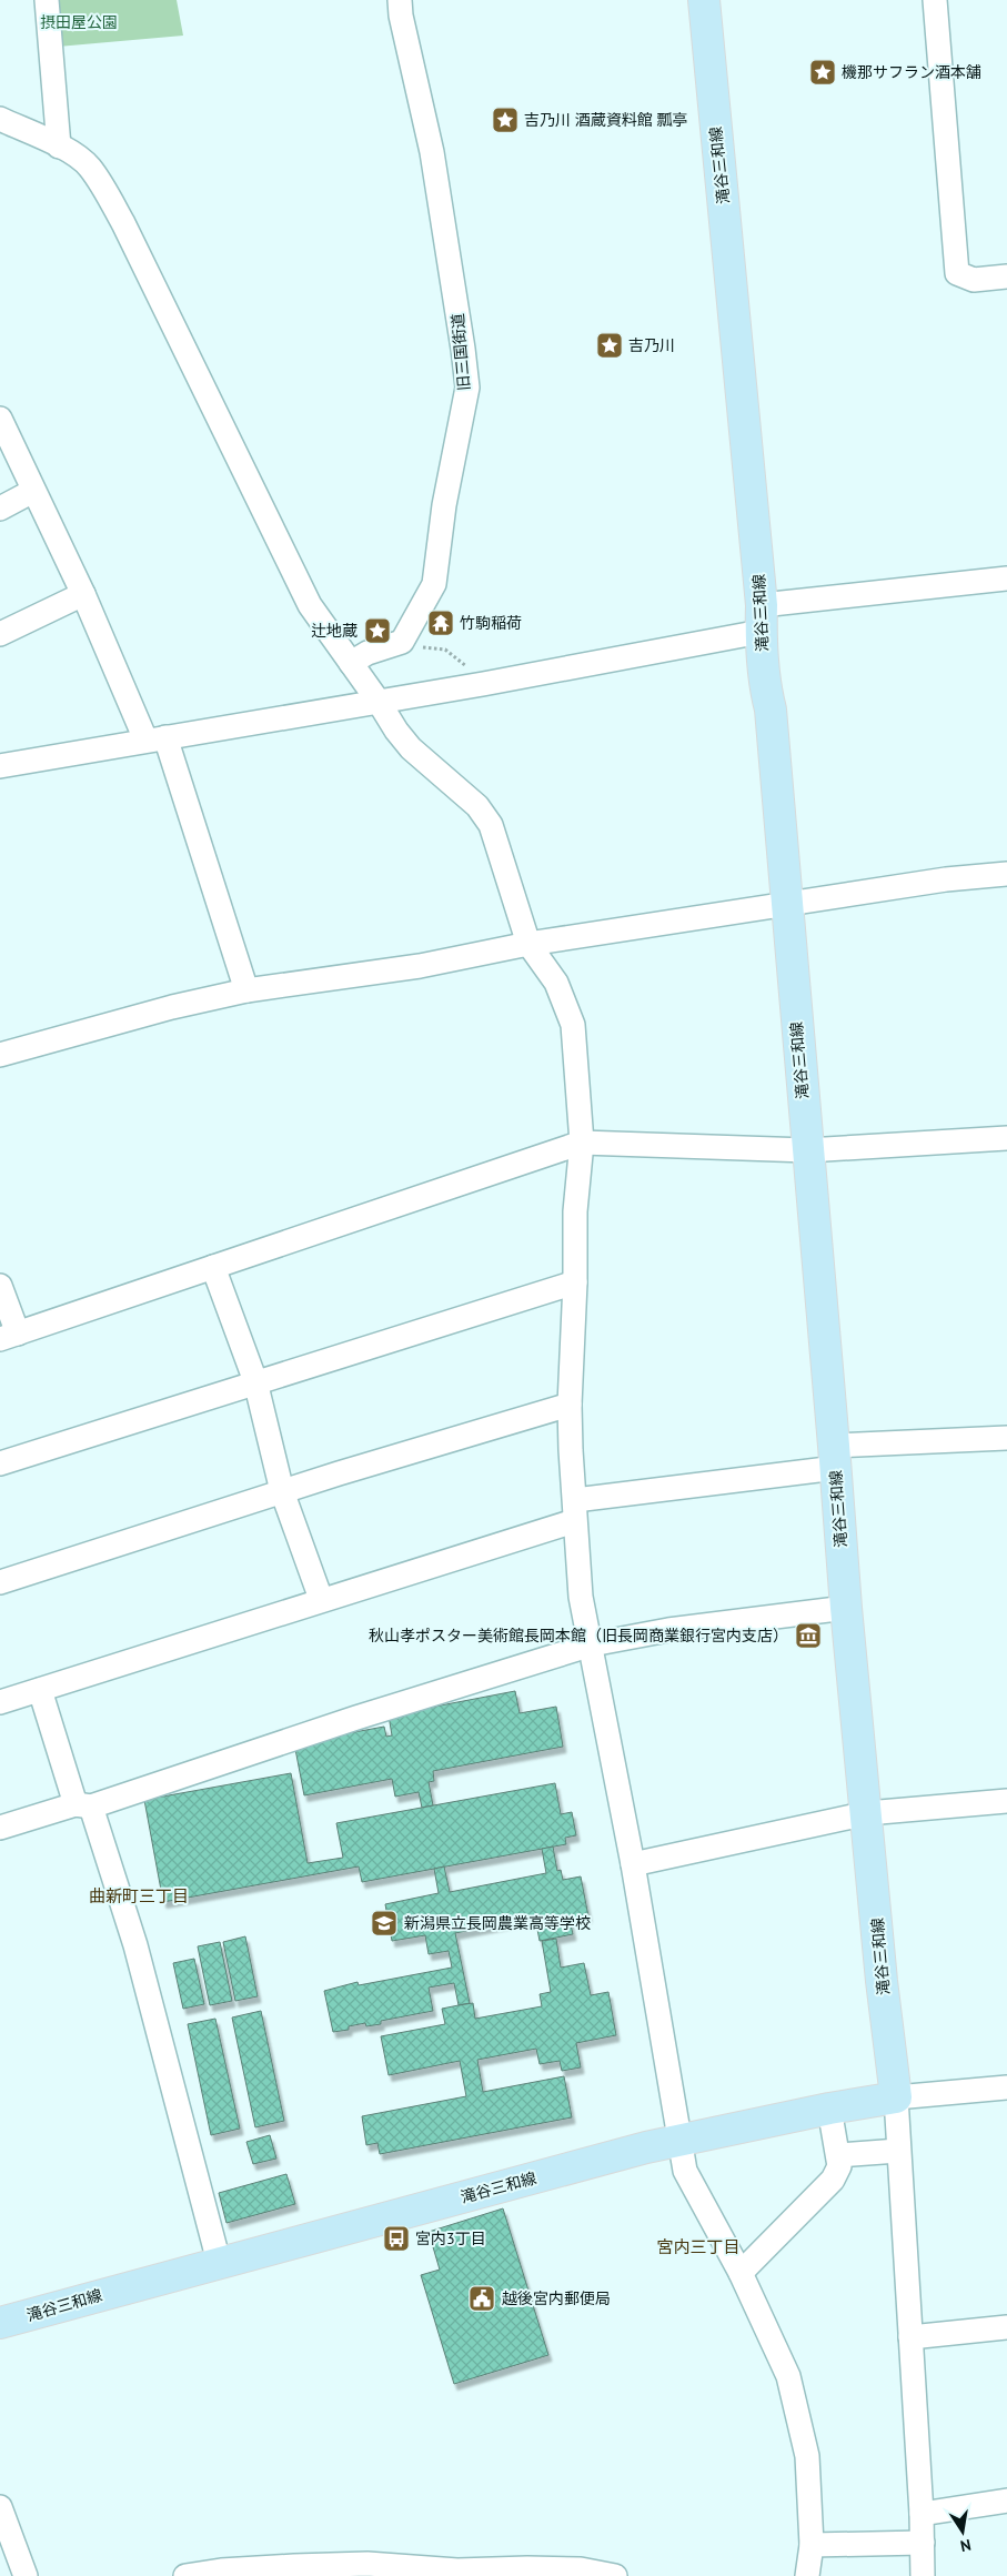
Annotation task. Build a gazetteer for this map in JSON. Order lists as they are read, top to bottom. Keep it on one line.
{"streets":{"main road":["滝谷三和線"],"street":["旧三国街道"]},"districts":["曲新町三丁目","宮内三丁目"],"parks":["摂田屋公園"],"places":{"place":["機那サフラン酒本舗","吉乃川 酒蔵資料館 瓢亭","吉乃川","辻地蔵"],"temple":["竹駒稲荷"],"museum":["秋山孝ポスター美術館長岡本館（旧長岡商業銀行宮内支店）"],"school or university":["新潟県立長岡農業高等学校"],"bus stop":["宮内3丁目"],"public building":["越後宮内郵便局"]},"north":"bottom"}
